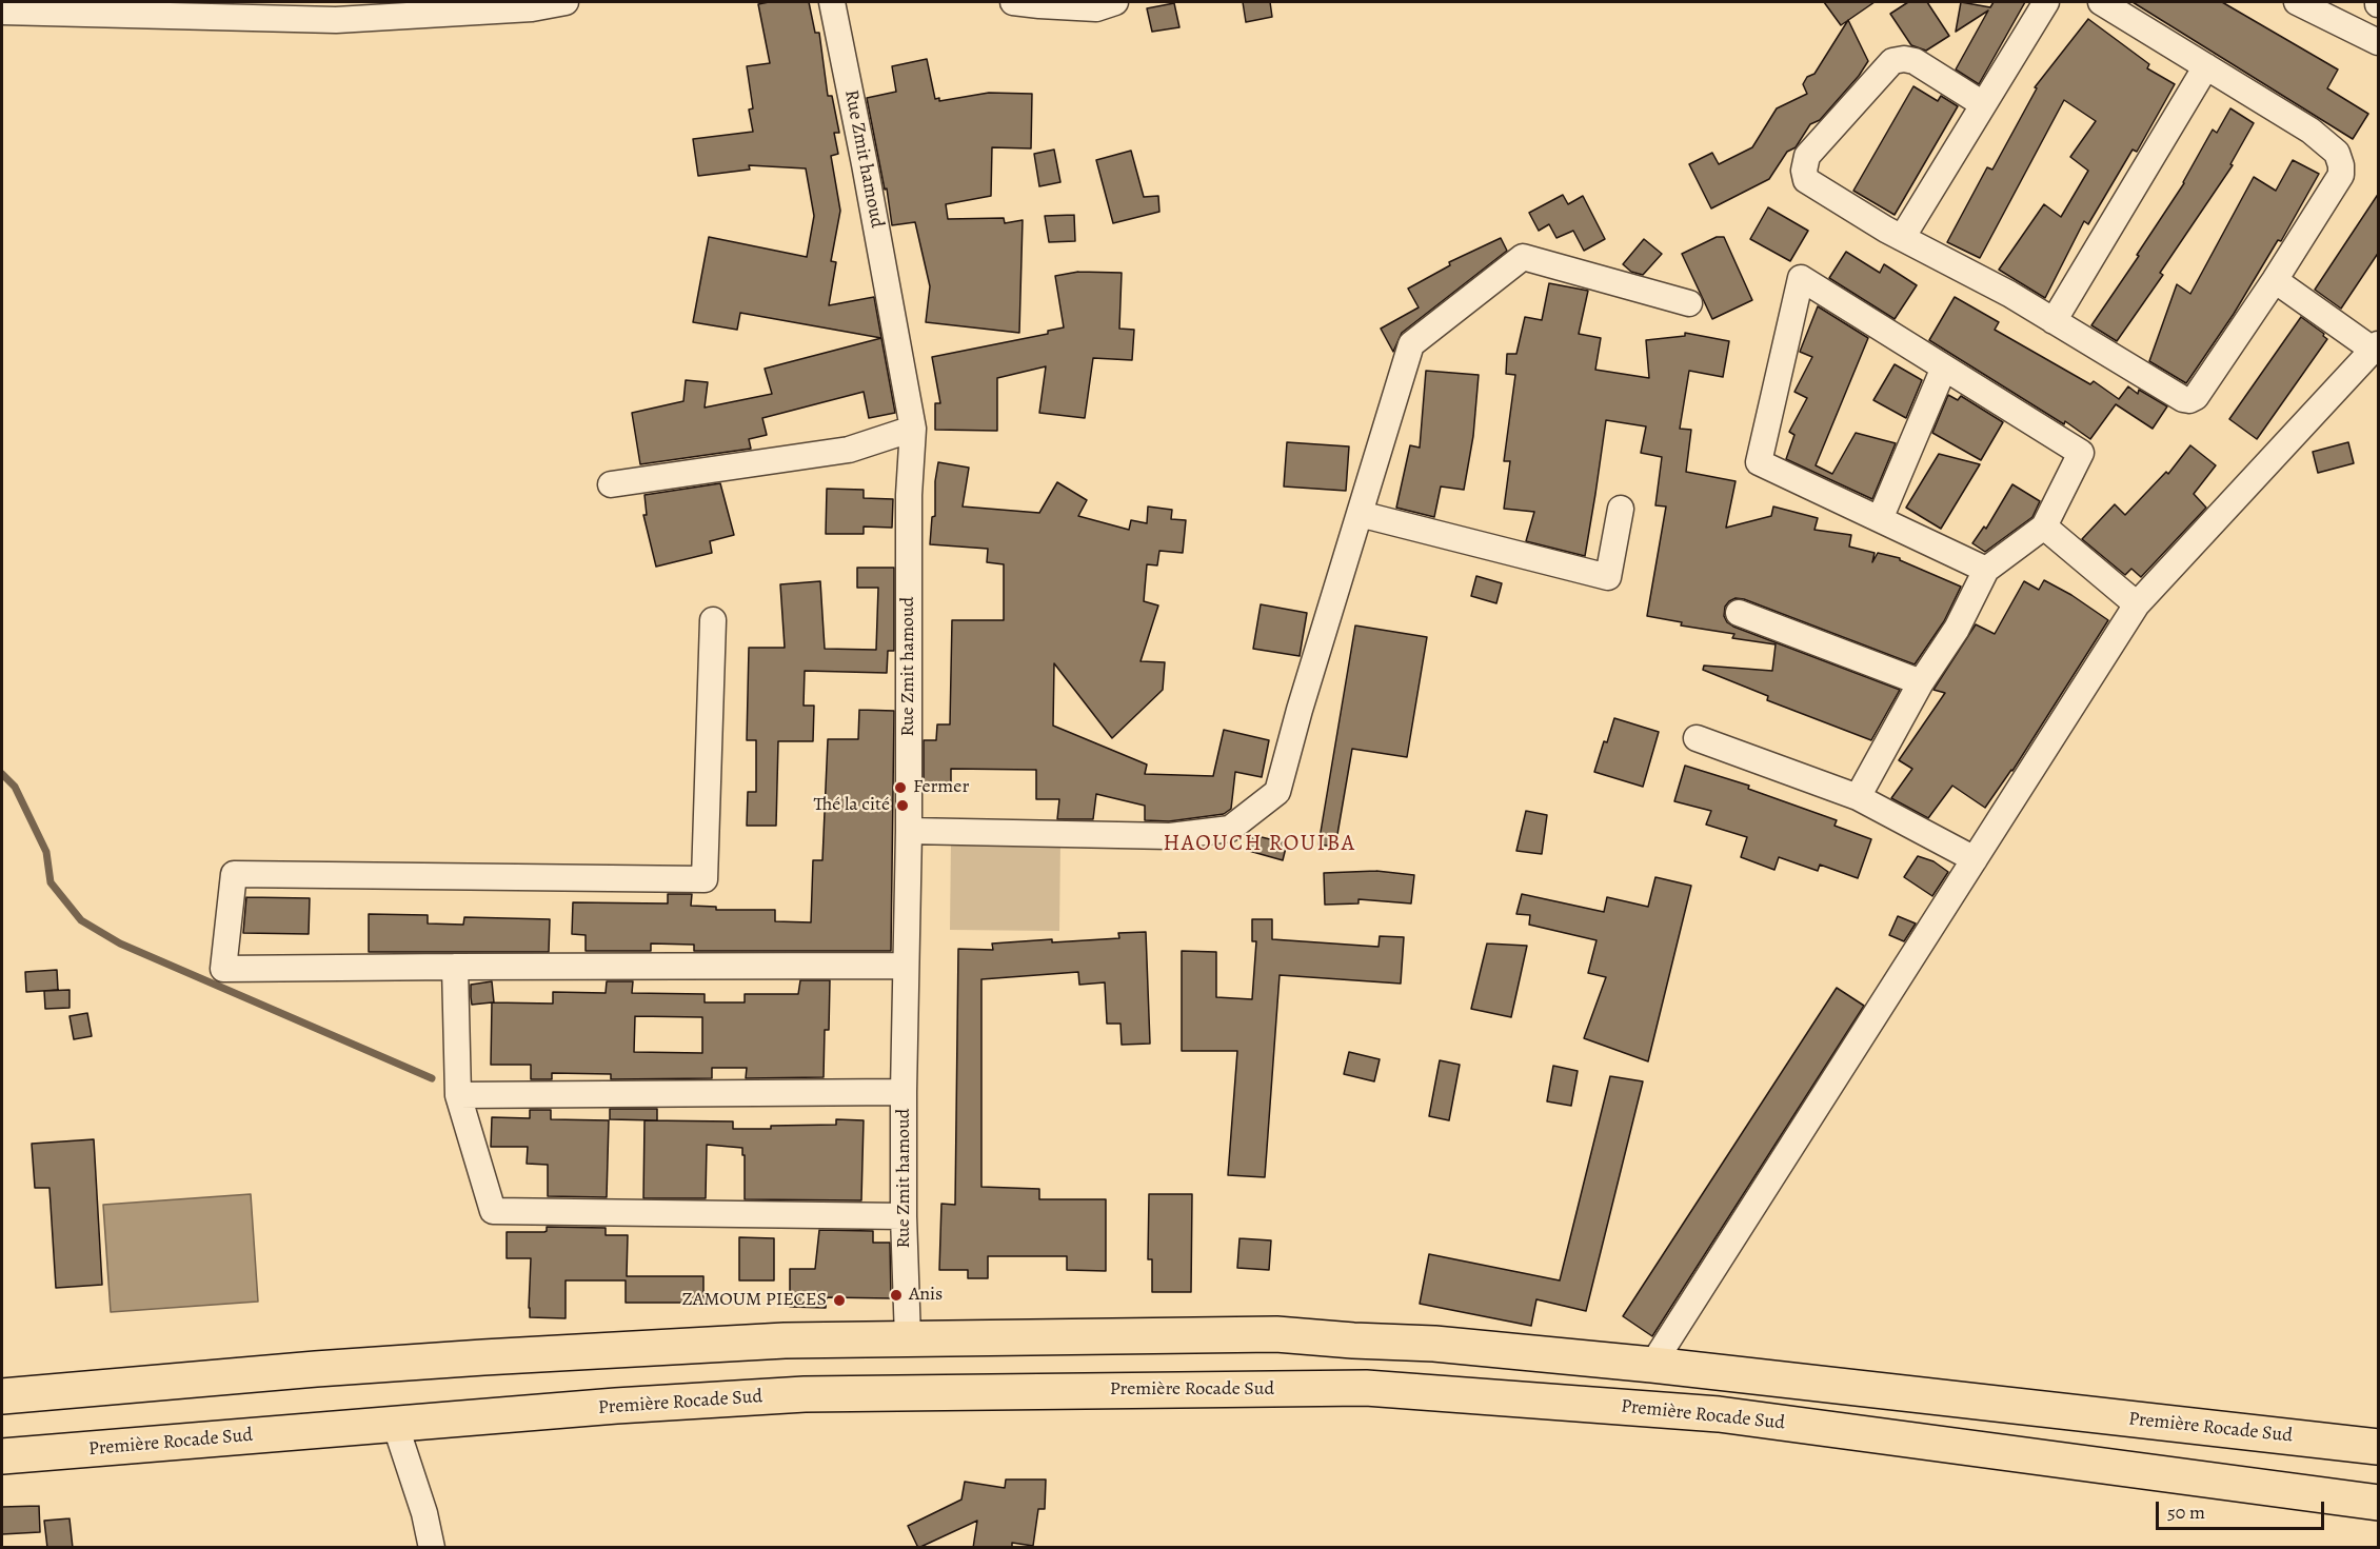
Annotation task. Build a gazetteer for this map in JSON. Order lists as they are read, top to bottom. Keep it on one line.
{"streets":{"highway":["Première Rocade Sud"],"street":["Rue Zmit hamoud"]},"crossings":[["Rue Zmit hamoud","Première Rocade Sud"]],"districts":["HAOUCH ROUIBA"],"places":["Fermer","Thé la cité","Anis","ZAMOUM PIECES"],"scale_bar":"50 m"}
